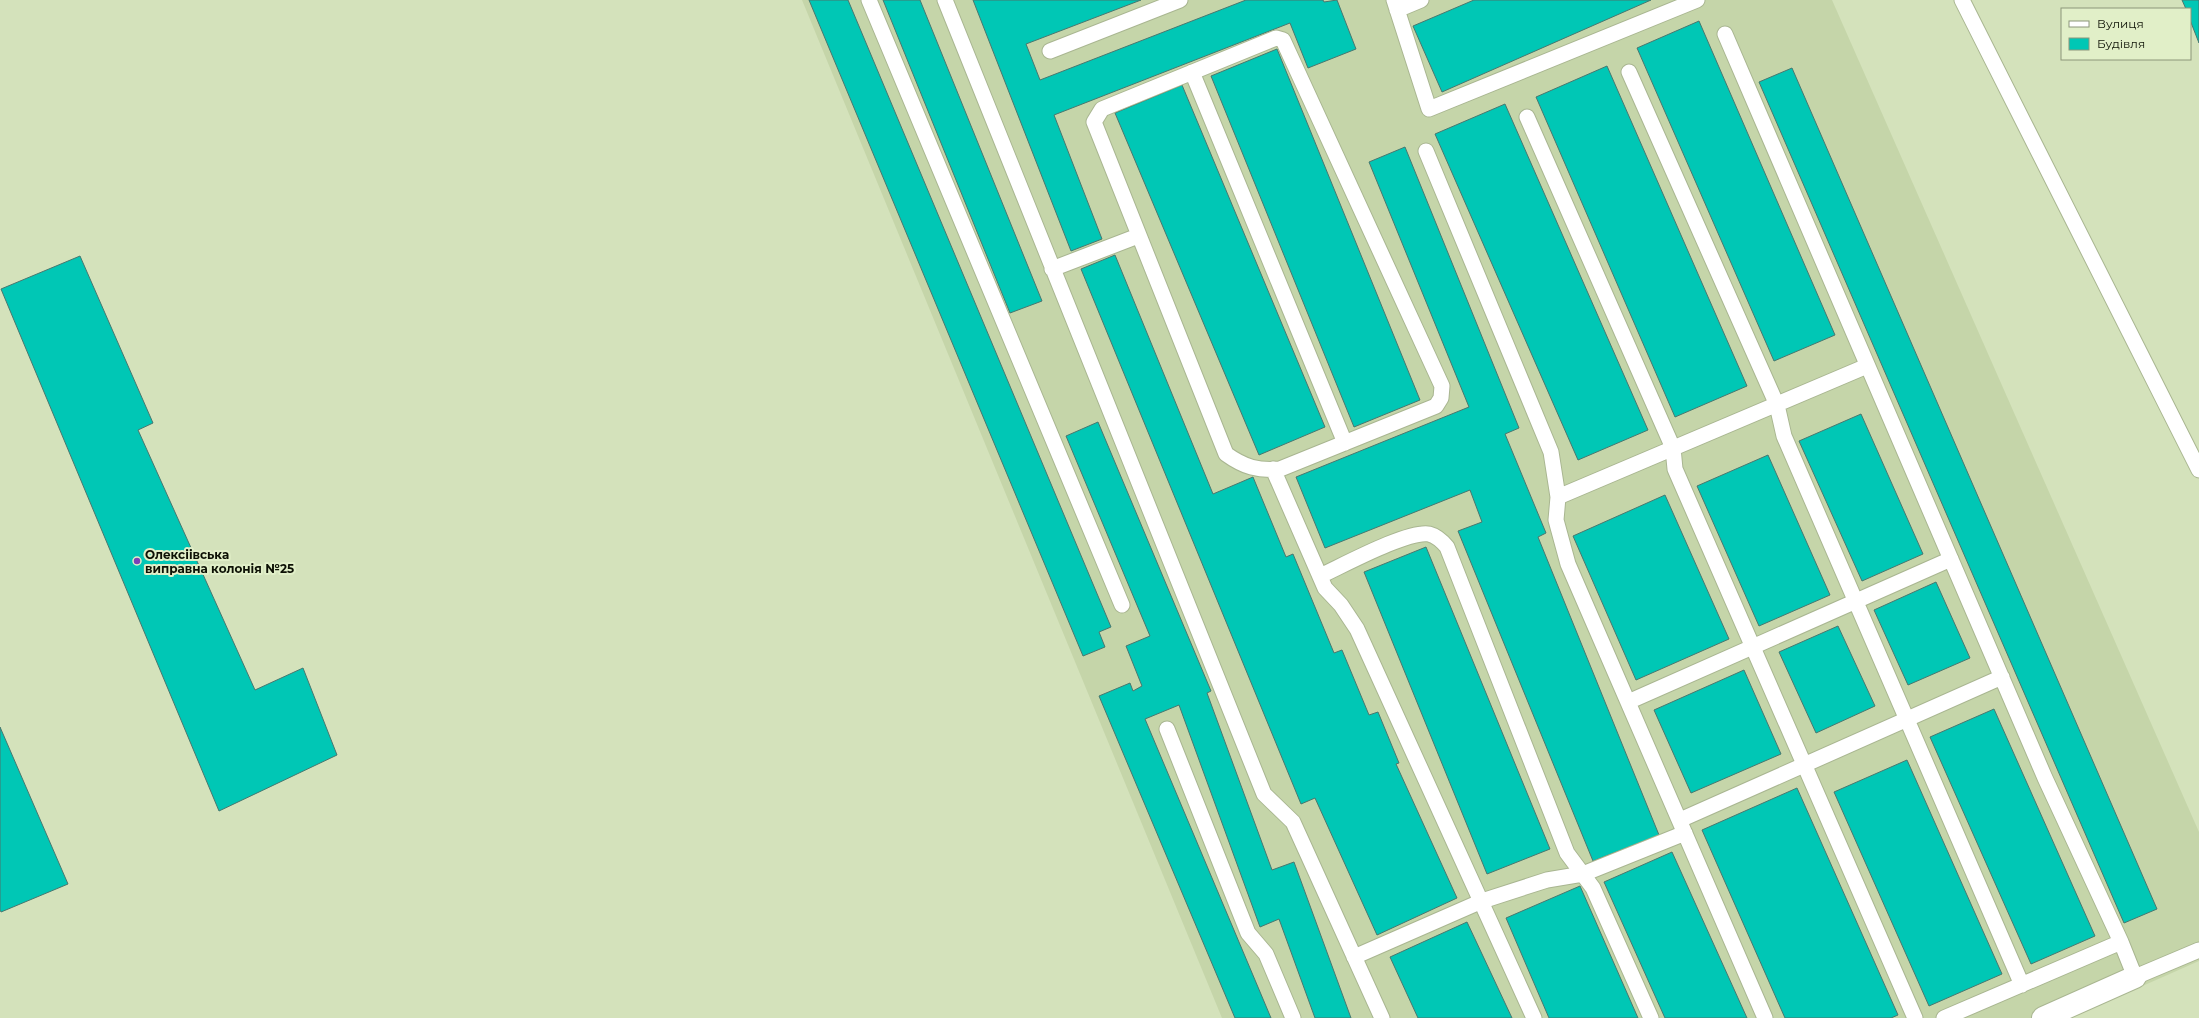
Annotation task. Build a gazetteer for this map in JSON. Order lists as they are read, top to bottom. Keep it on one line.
{"places":["Олексіівська виправна колонія №25"],"legend":["Вулиця","Будівля"]}
